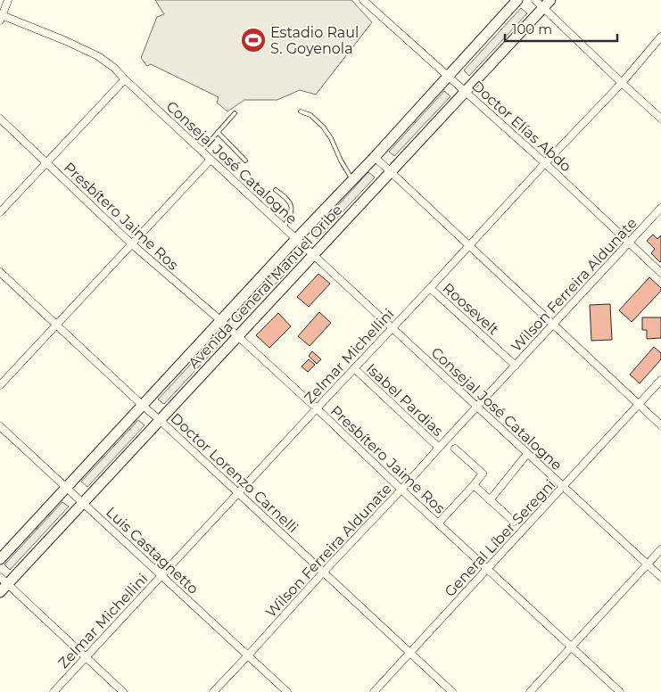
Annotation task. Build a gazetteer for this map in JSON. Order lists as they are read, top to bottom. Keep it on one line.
{"streets":{"main road":["Avenida General Manuel Oribe"],"street":["Doctor Elías Abdo","Consejal José Catalogne","Presbítero Jaime Ros","Wilson Ferreira Aldunate","Roosevelt","Zelmar Michellini","Isabel Pardias","Doctor Lorenzo Carnelli","General Líber Seregni","Luis Castagnetto"]},"crossings":[["Doctor Elías Abdo","Wilson Ferreira Aldunate"],["Doctor Elías Abdo","Avenida General Manuel Oribe"],["Doctor Elías Abdo","Zelmar Michellini"],["Consejal José Catalogne","Wilson Ferreira Aldunate"],["Consejal José Catalogne","Avenida General Manuel Oribe"],["Consejal José Catalogne","Zelmar Michellini"],["Consejal José Catalogne","General Líber Seregni"],["Presbítero Jaime Ros","Wilson Ferreira Aldunate"],["Presbítero Jaime Ros","Avenida General Manuel Oribe"],["Presbítero Jaime Ros","Zelmar Michellini"],["Presbítero Jaime Ros","General Líber Seregni"],["Wilson Ferreira Aldunate","Roosevelt"],["Wilson Ferreira Aldunate","Isabel Pardias"],["Wilson Ferreira Aldunate","Doctor Lorenzo Carnelli"],["Wilson Ferreira Aldunate","Luis Castagnetto"],["Avenida General Manuel Oribe","Doctor Lorenzo Carnelli"],["Avenida General Manuel Oribe","Luis Castagnetto"],["Roosevelt","Zelmar Michellini"],["Zelmar Michellini","Isabel Pardias"],["Zelmar Michellini","Doctor Lorenzo Carnelli"],["Zelmar Michellini","Luis Castagnetto"],["Doctor Lorenzo Carnelli","General Líber Seregni"]],"places":{"sports":["Estadio Raul S. Goyenola"]},"scale_bar":"100 m"}
